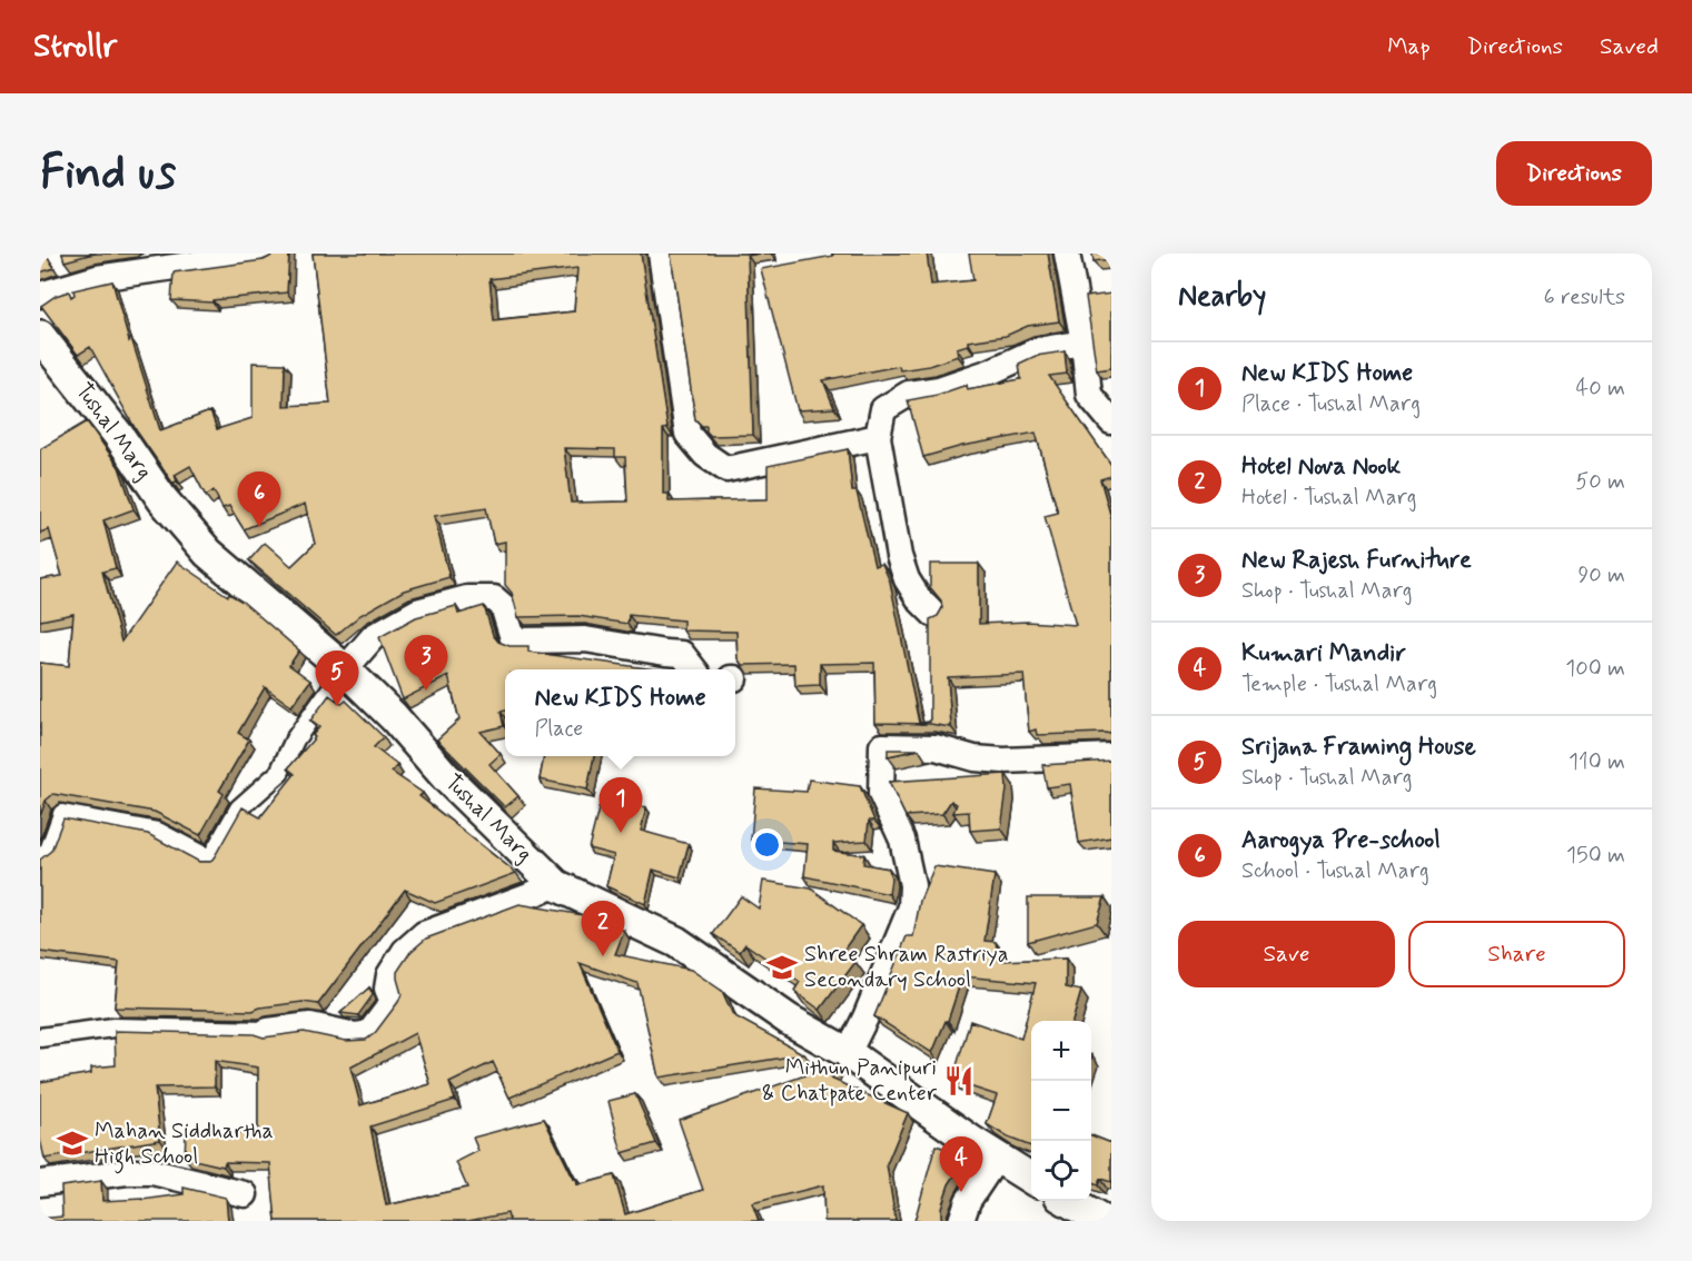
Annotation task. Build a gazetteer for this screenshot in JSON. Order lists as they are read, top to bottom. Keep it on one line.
{"streets":{"street":["Tushal Marg"]},"places":{"school or university":["Shree Shram Rastriya Secondary School","Mahan Siddhartha High School"],"restaurant":["Mithun Panipuri & Chatpate Center"]},"page":{"header":"Strollr","nav":["Map","Directions","Saved"],"buttons":["Directions",["Save","Share"]],"title":"Find us","heading":["Nearby","6 results"],"list":[{"mark":"1","name":"New KIDS Home","note":"Place · Tushal Marg","value":"40 m"},{"mark":"2","name":"Hotel Nova Nook","note":"Hotel · Tushal Marg","value":"50 m"},{"mark":"3","name":"New Rajesh Furniture","note":"Shop · Tushal Marg","value":"90 m"},{"mark":"4","name":"Kumari Mandir","note":"Temple · Tushal Marg","value":"100 m"},{"mark":"5","name":"Srijana Framing House","note":"Shop · Tushal Marg","value":"110 m"},{"mark":"6","name":"Aarogya Pre-school","note":"School · Tushal Marg","value":"150 m"}],"pins":["6","3","5","1","2","4"],"popup":["New KIDS Home","Place"],"map_buttons":["+","−"]}}
